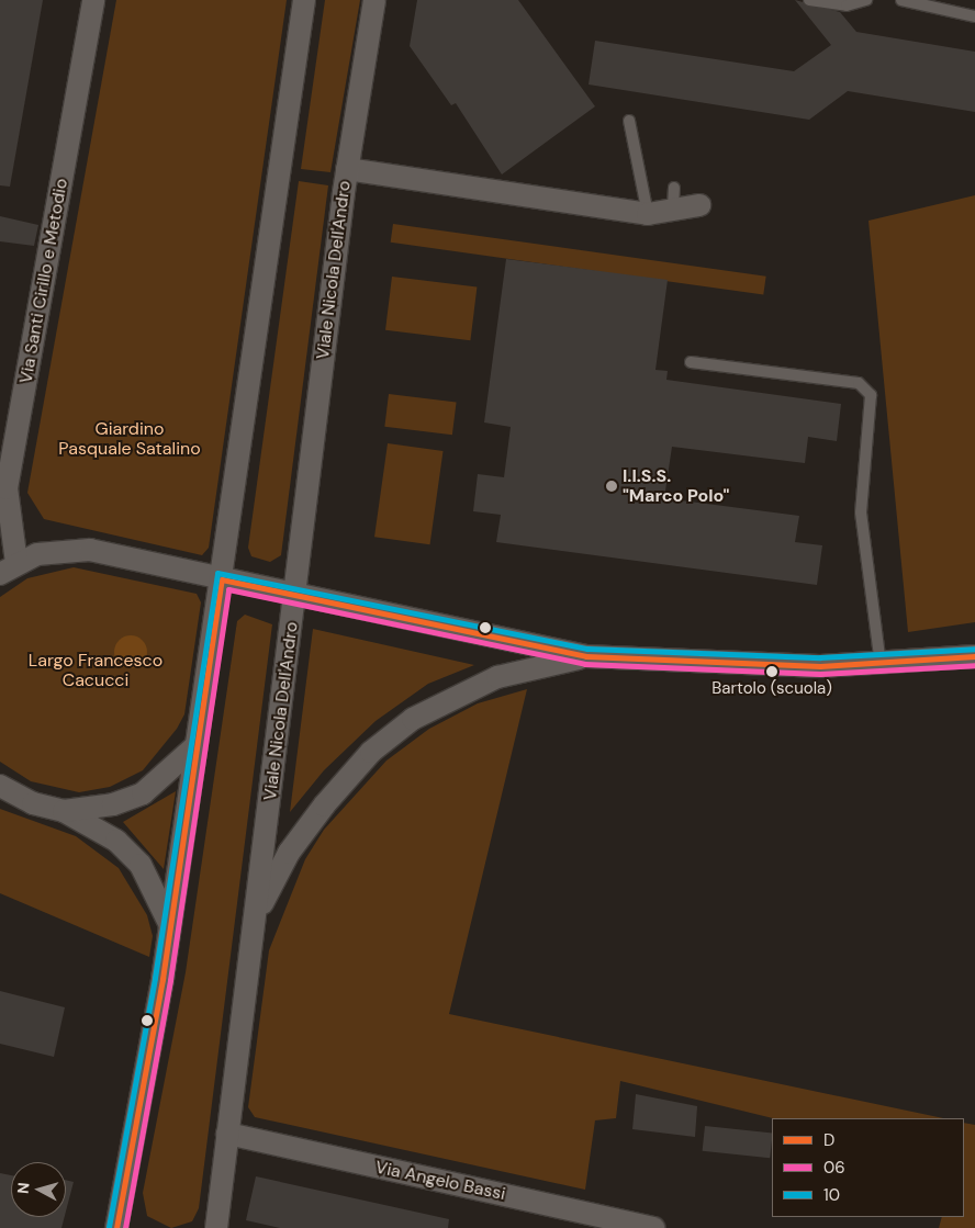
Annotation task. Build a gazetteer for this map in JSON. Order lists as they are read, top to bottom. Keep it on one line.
{"streets":{"street":["Viale Nicola Dell'Andro","Via Santi Cirillo e Metodio","Via Angelo Bassi"]},"crossings":[["Viale Nicola Dell'Andro","Via Angelo Bassi"]],"parks":["Giardino Pasquale Satalino","Largo Francesco Cacucci"],"places":["I.I.S.S. \"Marco Polo\"","Bartolo (scuola)"],"lines":["transit line 10","transit line D","transit line 06"],"legend":["D","06","10"],"north":"left"}
